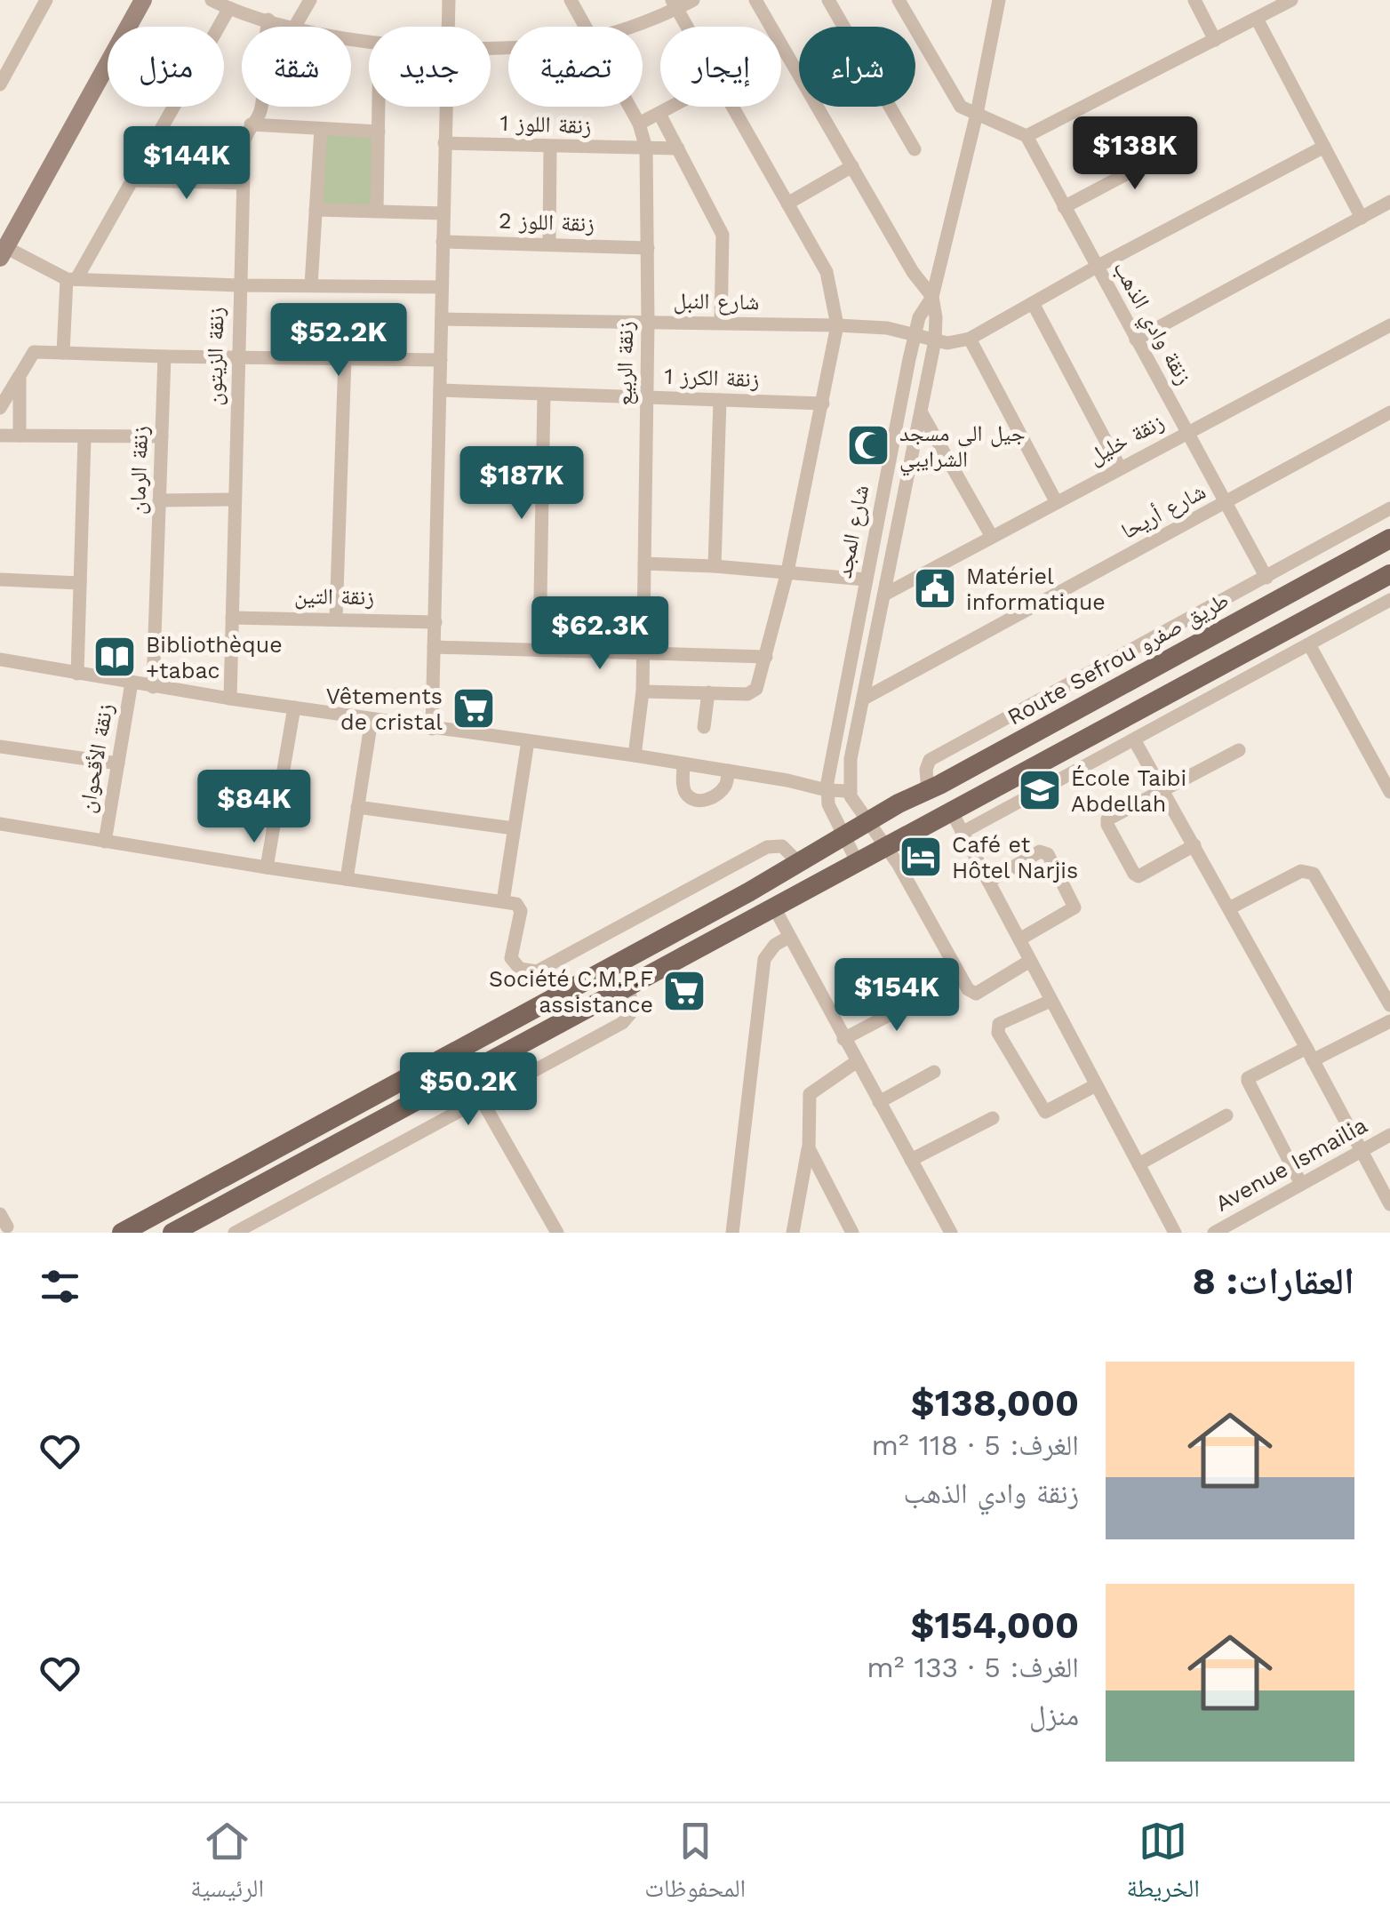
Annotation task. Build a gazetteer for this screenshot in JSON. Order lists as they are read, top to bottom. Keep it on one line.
{"streets":{"main road":["Route Sefrou طريق صفرو"],"street":["زنقة اللوز 1","زنقة اللوز 2","شارع النبل","زنقة وادي الذهب","زنقة الزيتون","زنقة الربيع","زنقة الكرز 1","زنقة خليل","زنقة الرمان","شارع أريحا","شارع المجد","زنقة التين","زنقة الأقحوان","Avenue Ismailia"]},"crossings":[["زنقة اللوز 1","زنقة الربيع"],["زنقة اللوز 2","زنقة الربيع"],["شارع النبل","زنقة الربيع"],["شارع النبل","شارع المجد"],["زنقة وادي الذهب","زنقة خليل"],["زنقة وادي الذهب","شارع أريحا"],["زنقة الزيتون","زنقة التين"],["زنقة الربيع","زنقة الكرز 1"],["زنقة خليل","شارع المجد"],["شارع أريحا","شارع المجد"],["شارع المجد","Route Sefrou طريق صفرو"]],"places":{"mosque":["جيل الي مسجد الشرايبي"],"public building":["Matériel informatique"],"library":["Bibliothèque +tabac"],"supermarket":["Vêtements de cristal","Société C.M.P.F assistance"],"school or university":["École Taibi Abdellah"],"hotel":["Café et Hôtel Narjis"]},"page":{"chip":["شراء","إيجار","تصفية","جديد","شقة","منزل"],"price":["$138K","$144K","$52.2K","$187K","$62.3K","$84K","$154K","$50.2K"],"heading":"العقارات: 8","list":[{"name":"$138,000","note":"الغرف: 5 · 118 m² · زنقة وادي الذهب"},{"name":"$154,000","note":"الغرف: 5 · 133 m² · منزل"}],"tabs":["الخريطة","المحفوظات","الرئيسية"]}}
